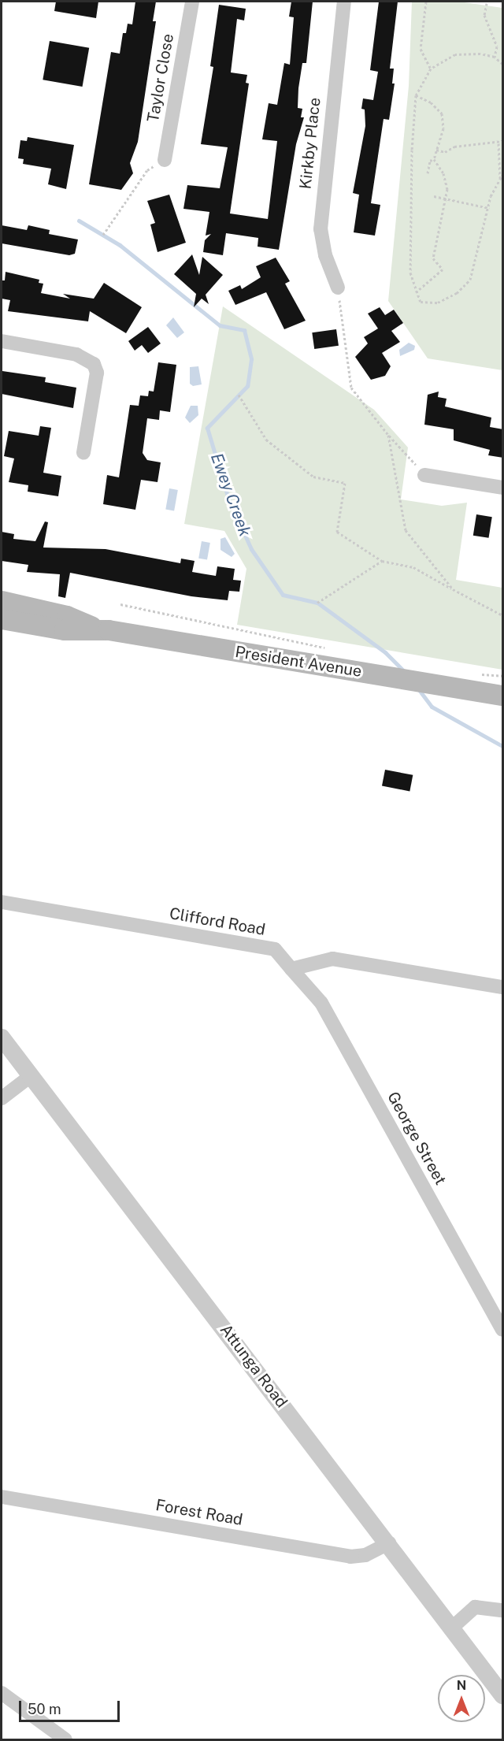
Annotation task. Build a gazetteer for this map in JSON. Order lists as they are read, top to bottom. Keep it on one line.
{"streets":{"main road":["President Avenue"],"street":["Taylor Close","Kirkby Place","Clifford Road","George Street","Attunga Road","Forest Road"]},"crossings":[["Clifford Road","George Street"],["Attunga Road","Forest Road"]],"water":["Ewey Creek"],"scale_bar":"50 m","north":"top"}
